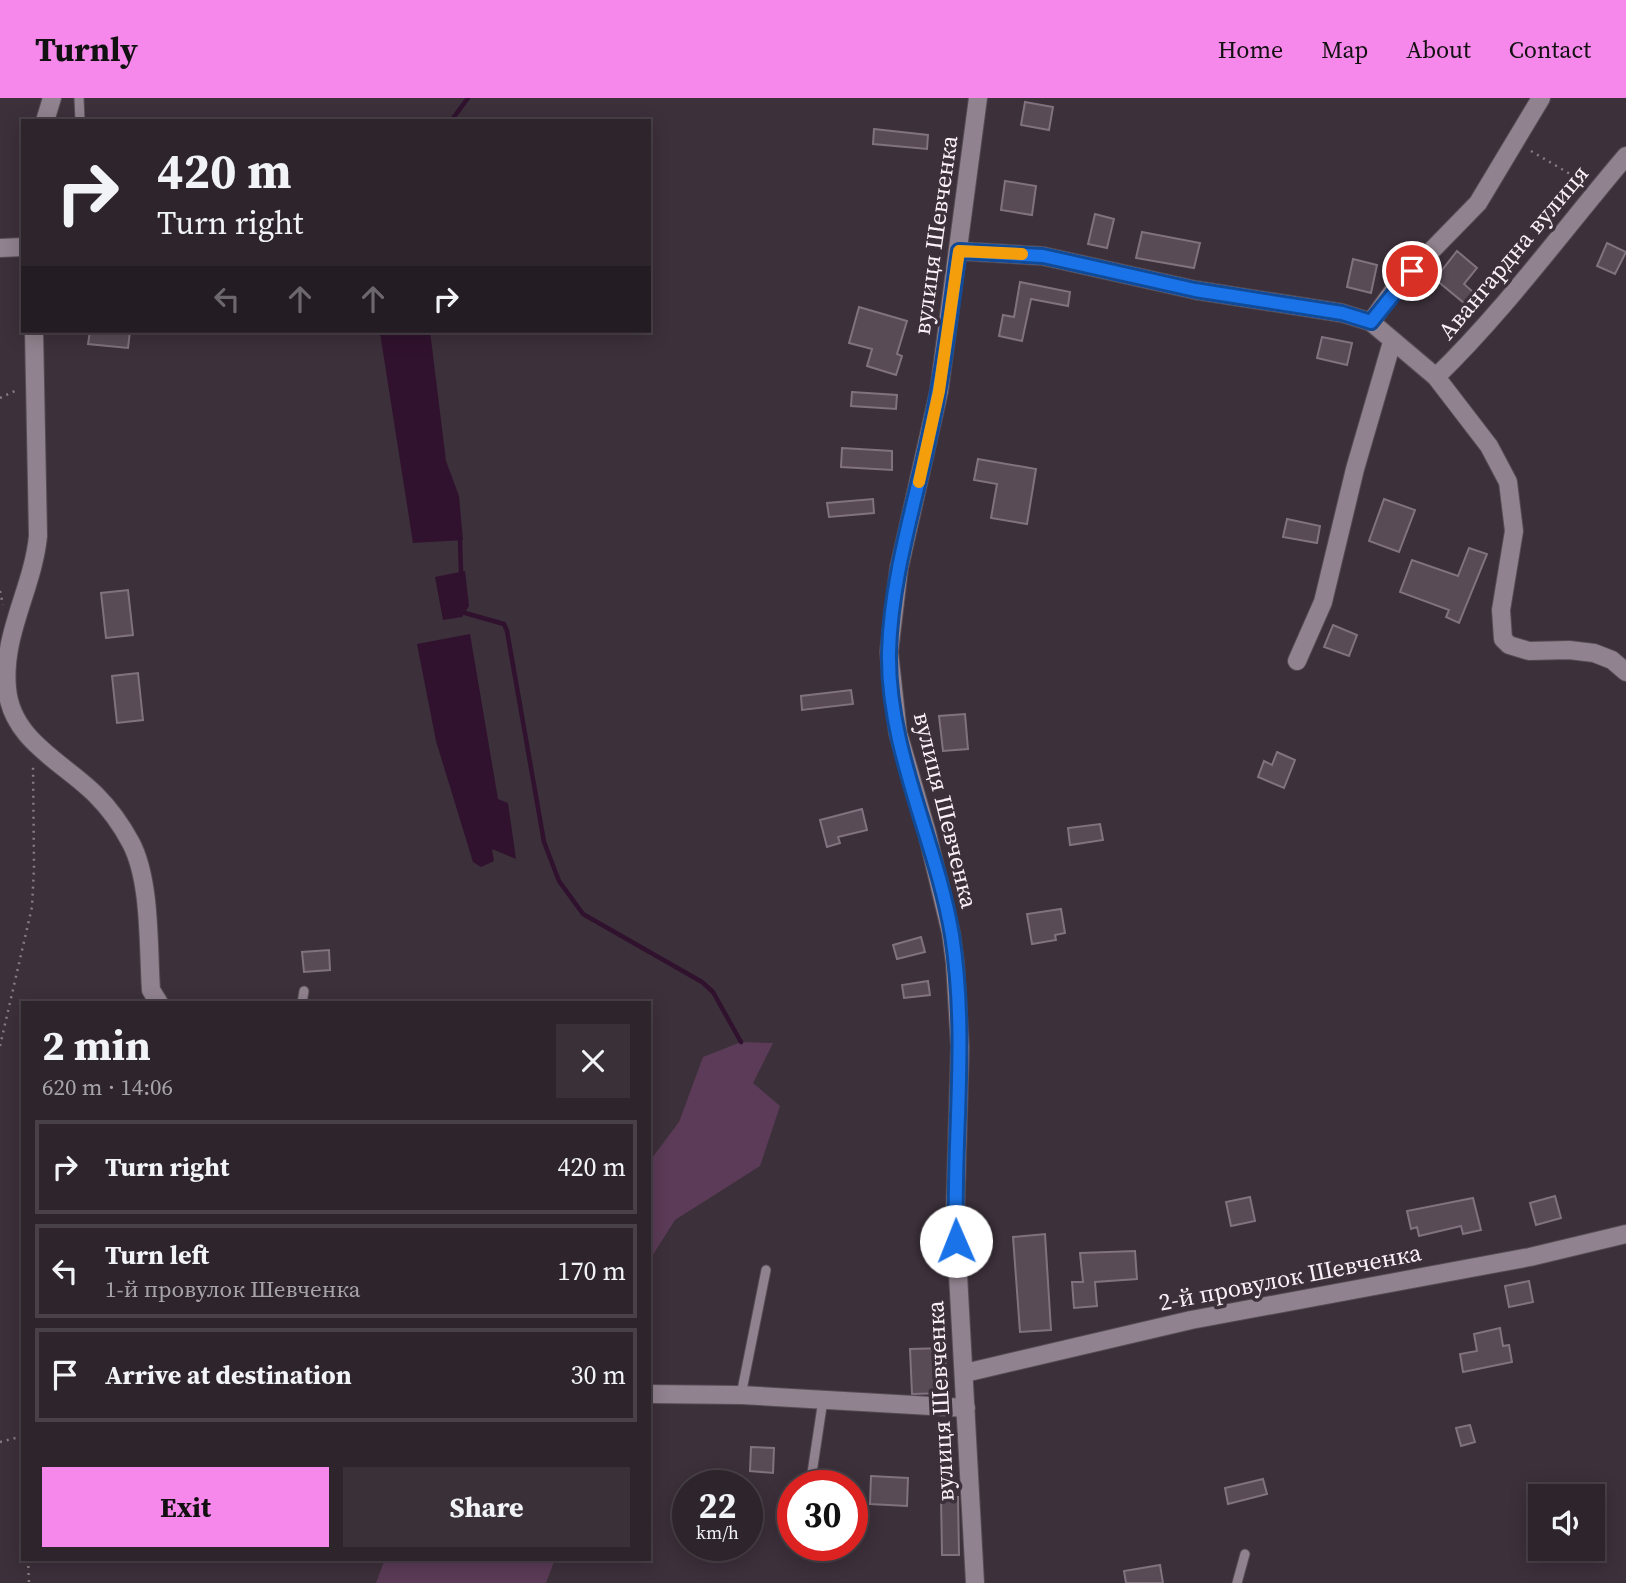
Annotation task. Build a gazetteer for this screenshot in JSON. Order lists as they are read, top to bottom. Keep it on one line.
{"streets":{"street":["вулиця Шевченка","Авангардна вулиця","2-й провулок Шевченка"]},"crossings":[["вулиця Шевченка","2-й провулок Шевченка"]],"page":{"header":"Turnly","nav":["Home","Map","About","Contact"],"turn":["420 m","Turn right"],"heading":["2 min","620 m · 14:06"],"list":[{"name":"Turn right","value":"420 m"},{"name":"Turn left","note":"1-й провулок Шевченка","value":"170 m"},{"name":"Arrive at destination","value":"30 m"}],"buttons":["Exit","Share"],"speed":"22 km/h","limit":"30"}}
